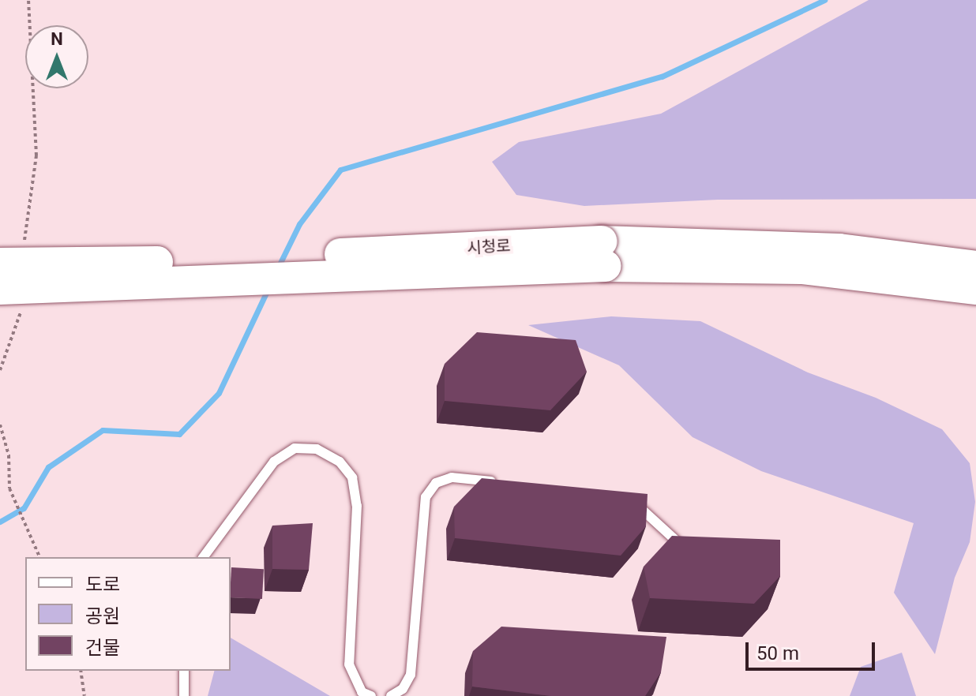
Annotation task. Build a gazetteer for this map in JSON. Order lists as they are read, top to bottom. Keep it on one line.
{"streets":{"main road":["시청로"]},"legend":["도로","공원","건물"],"scale_bar":"50 m","north":"top"}
